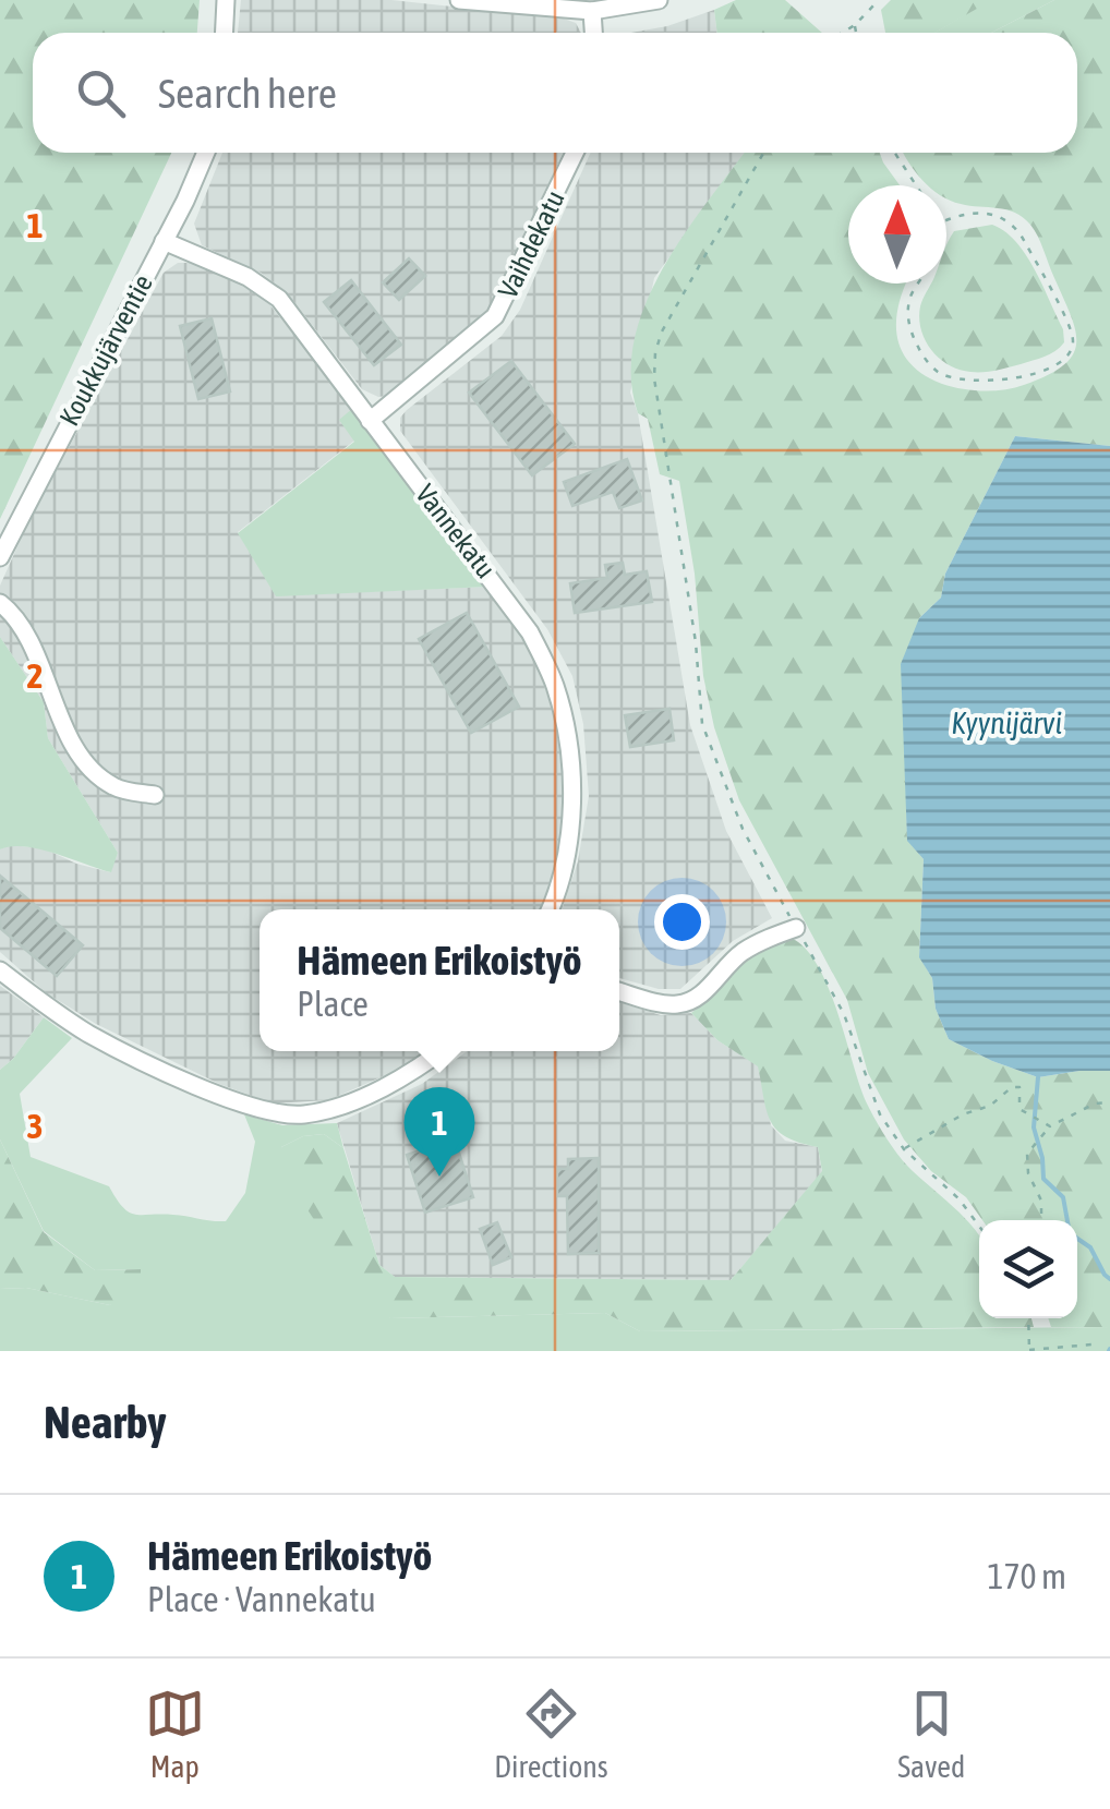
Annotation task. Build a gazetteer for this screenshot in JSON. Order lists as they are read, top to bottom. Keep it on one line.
{"streets":{"street":["Vaihdekatu","Koukkujärventie","Vannekatu"]},"crossings":[["Vaihdekatu","Vannekatu"],["Koukkujärventie","Vannekatu"]],"water":["Kyynijärvi"],"north":"top","page":{"search":"Search here","popup":["Hämeen Erikoistyö","Place"],"pins":"1","heading":"Nearby","list":[{"mark":"1","name":"Hämeen Erikoistyö","note":"Place · Vannekatu","value":"170 m"}],"nav":["Map","Directions","Saved"]},"grid":{"rows":["1","2","3"]}}
